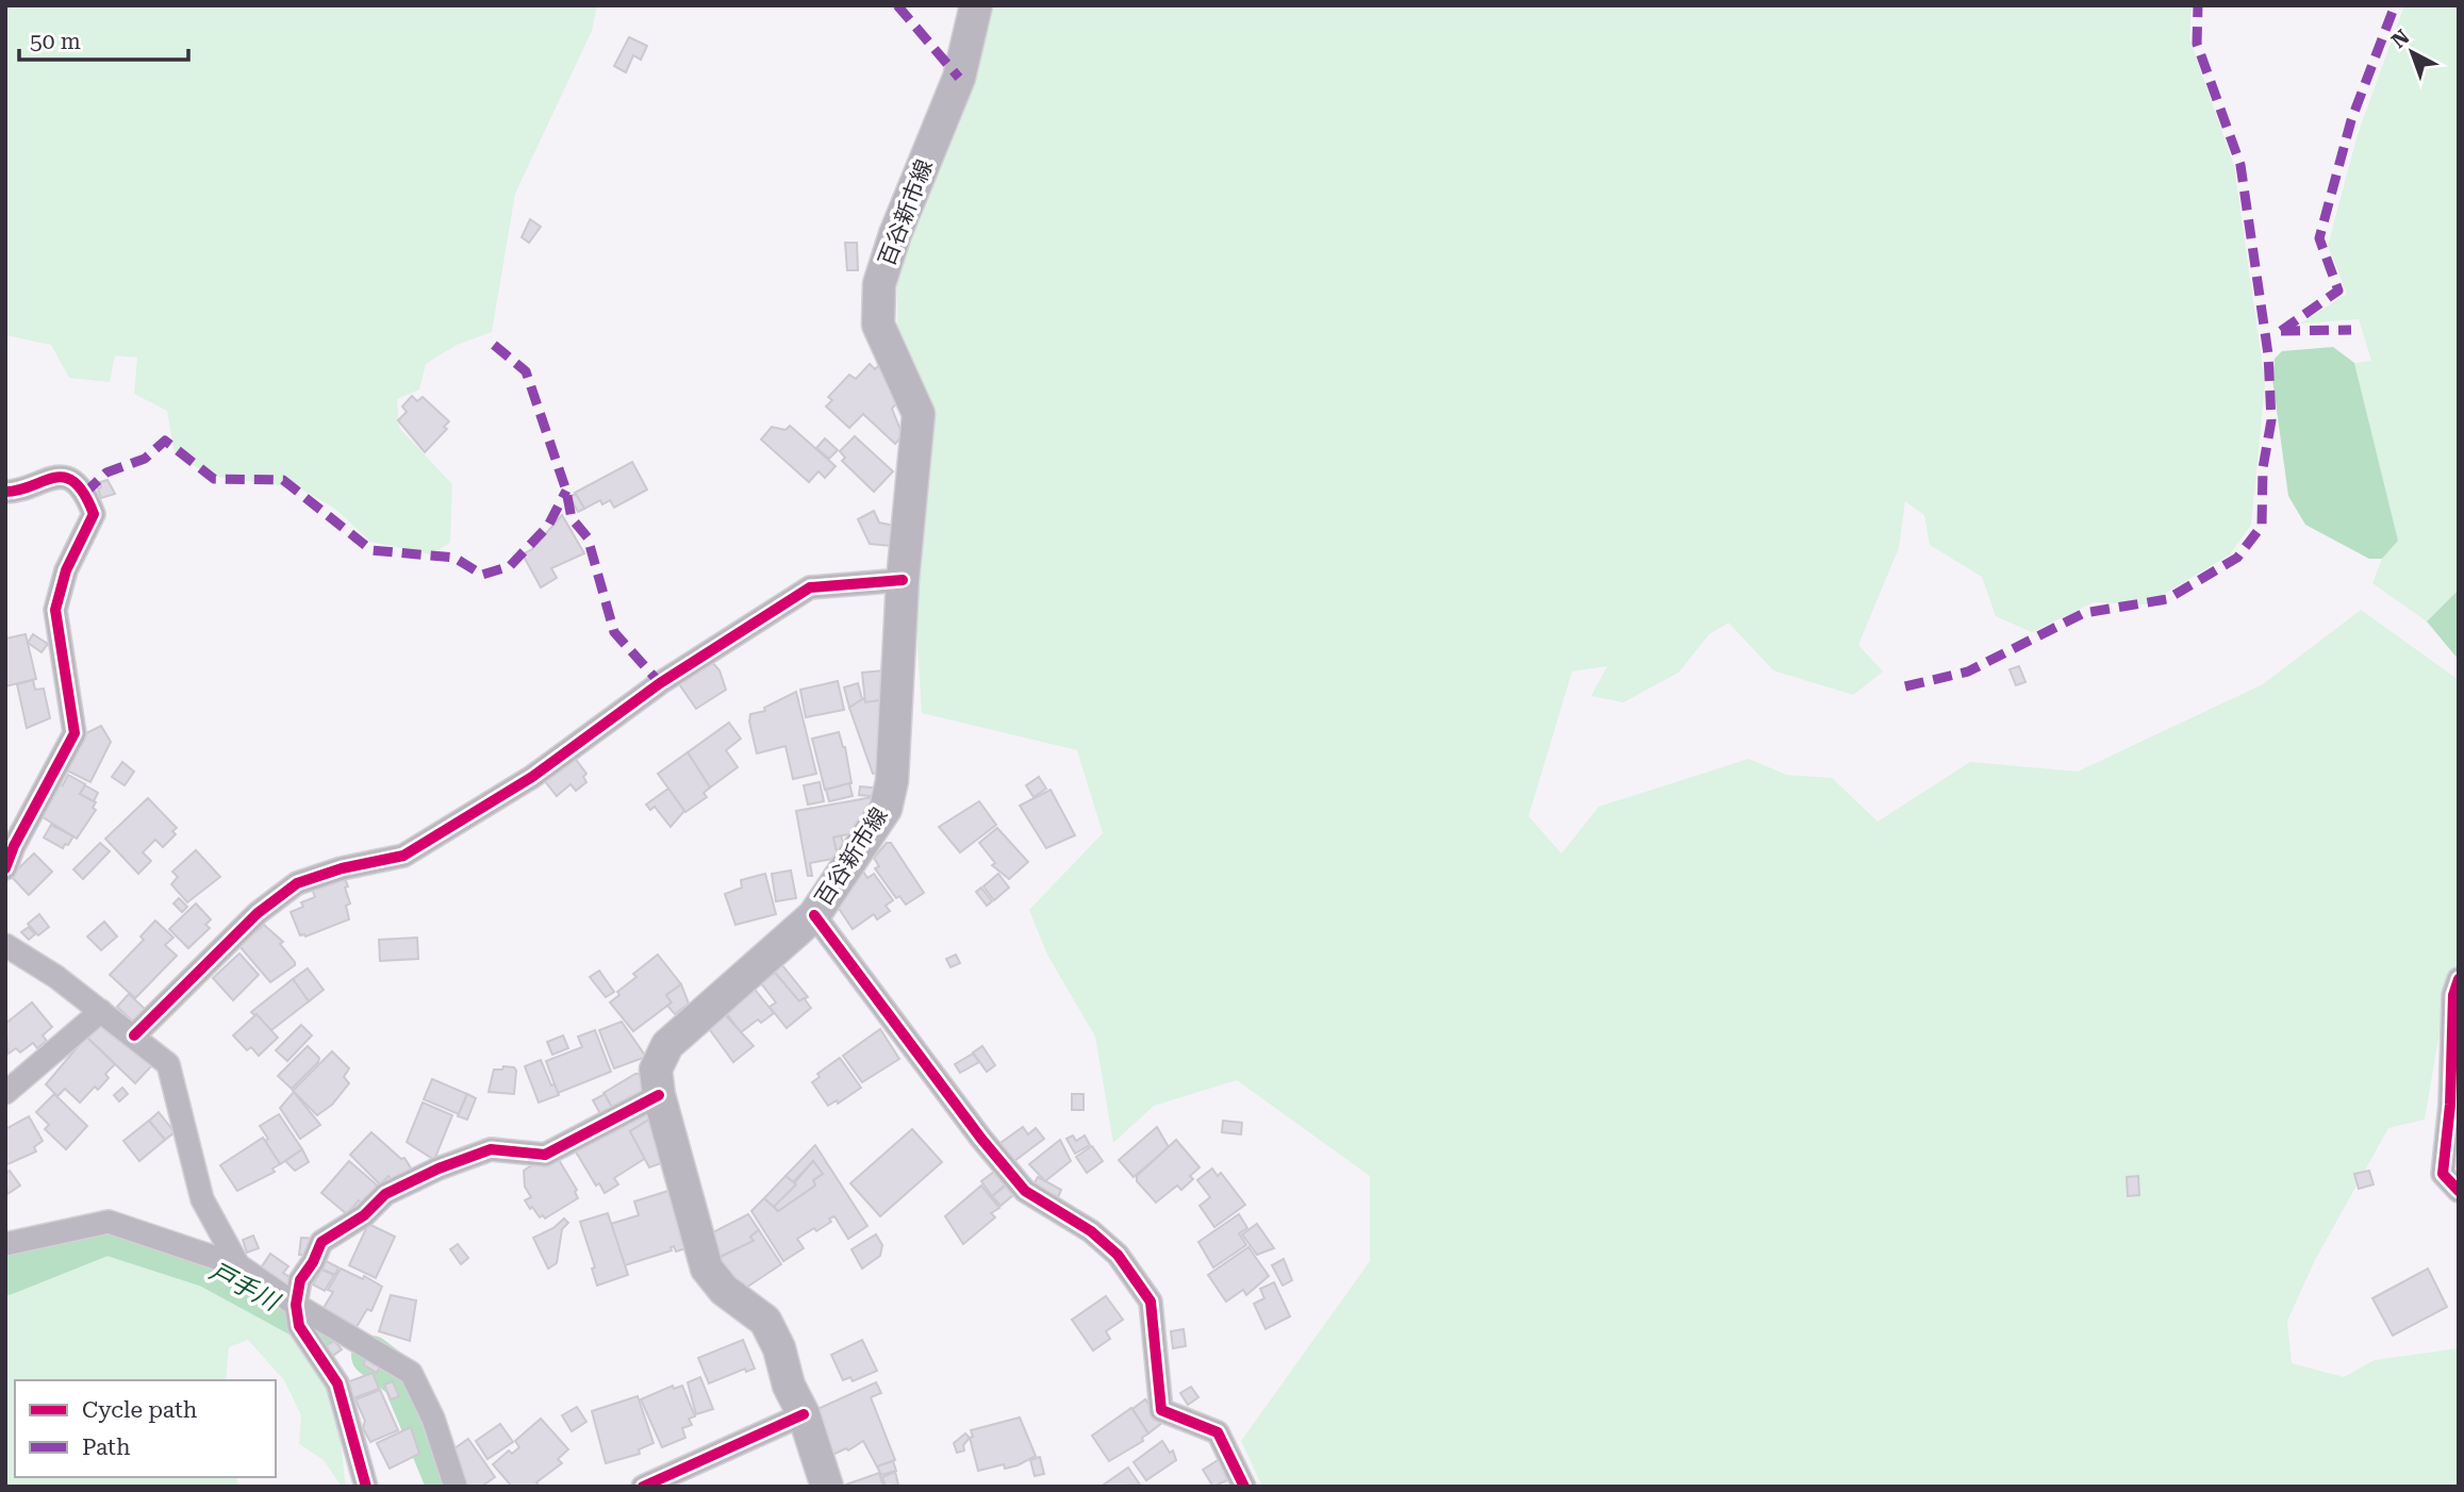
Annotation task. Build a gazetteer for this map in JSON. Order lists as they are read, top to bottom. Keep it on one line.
{"streets":{"main road":["百谷新市線"]},"water":["戸手川"],"legend":["Cycle path","Path"],"scale_bar":"50 m","north":"top left"}
